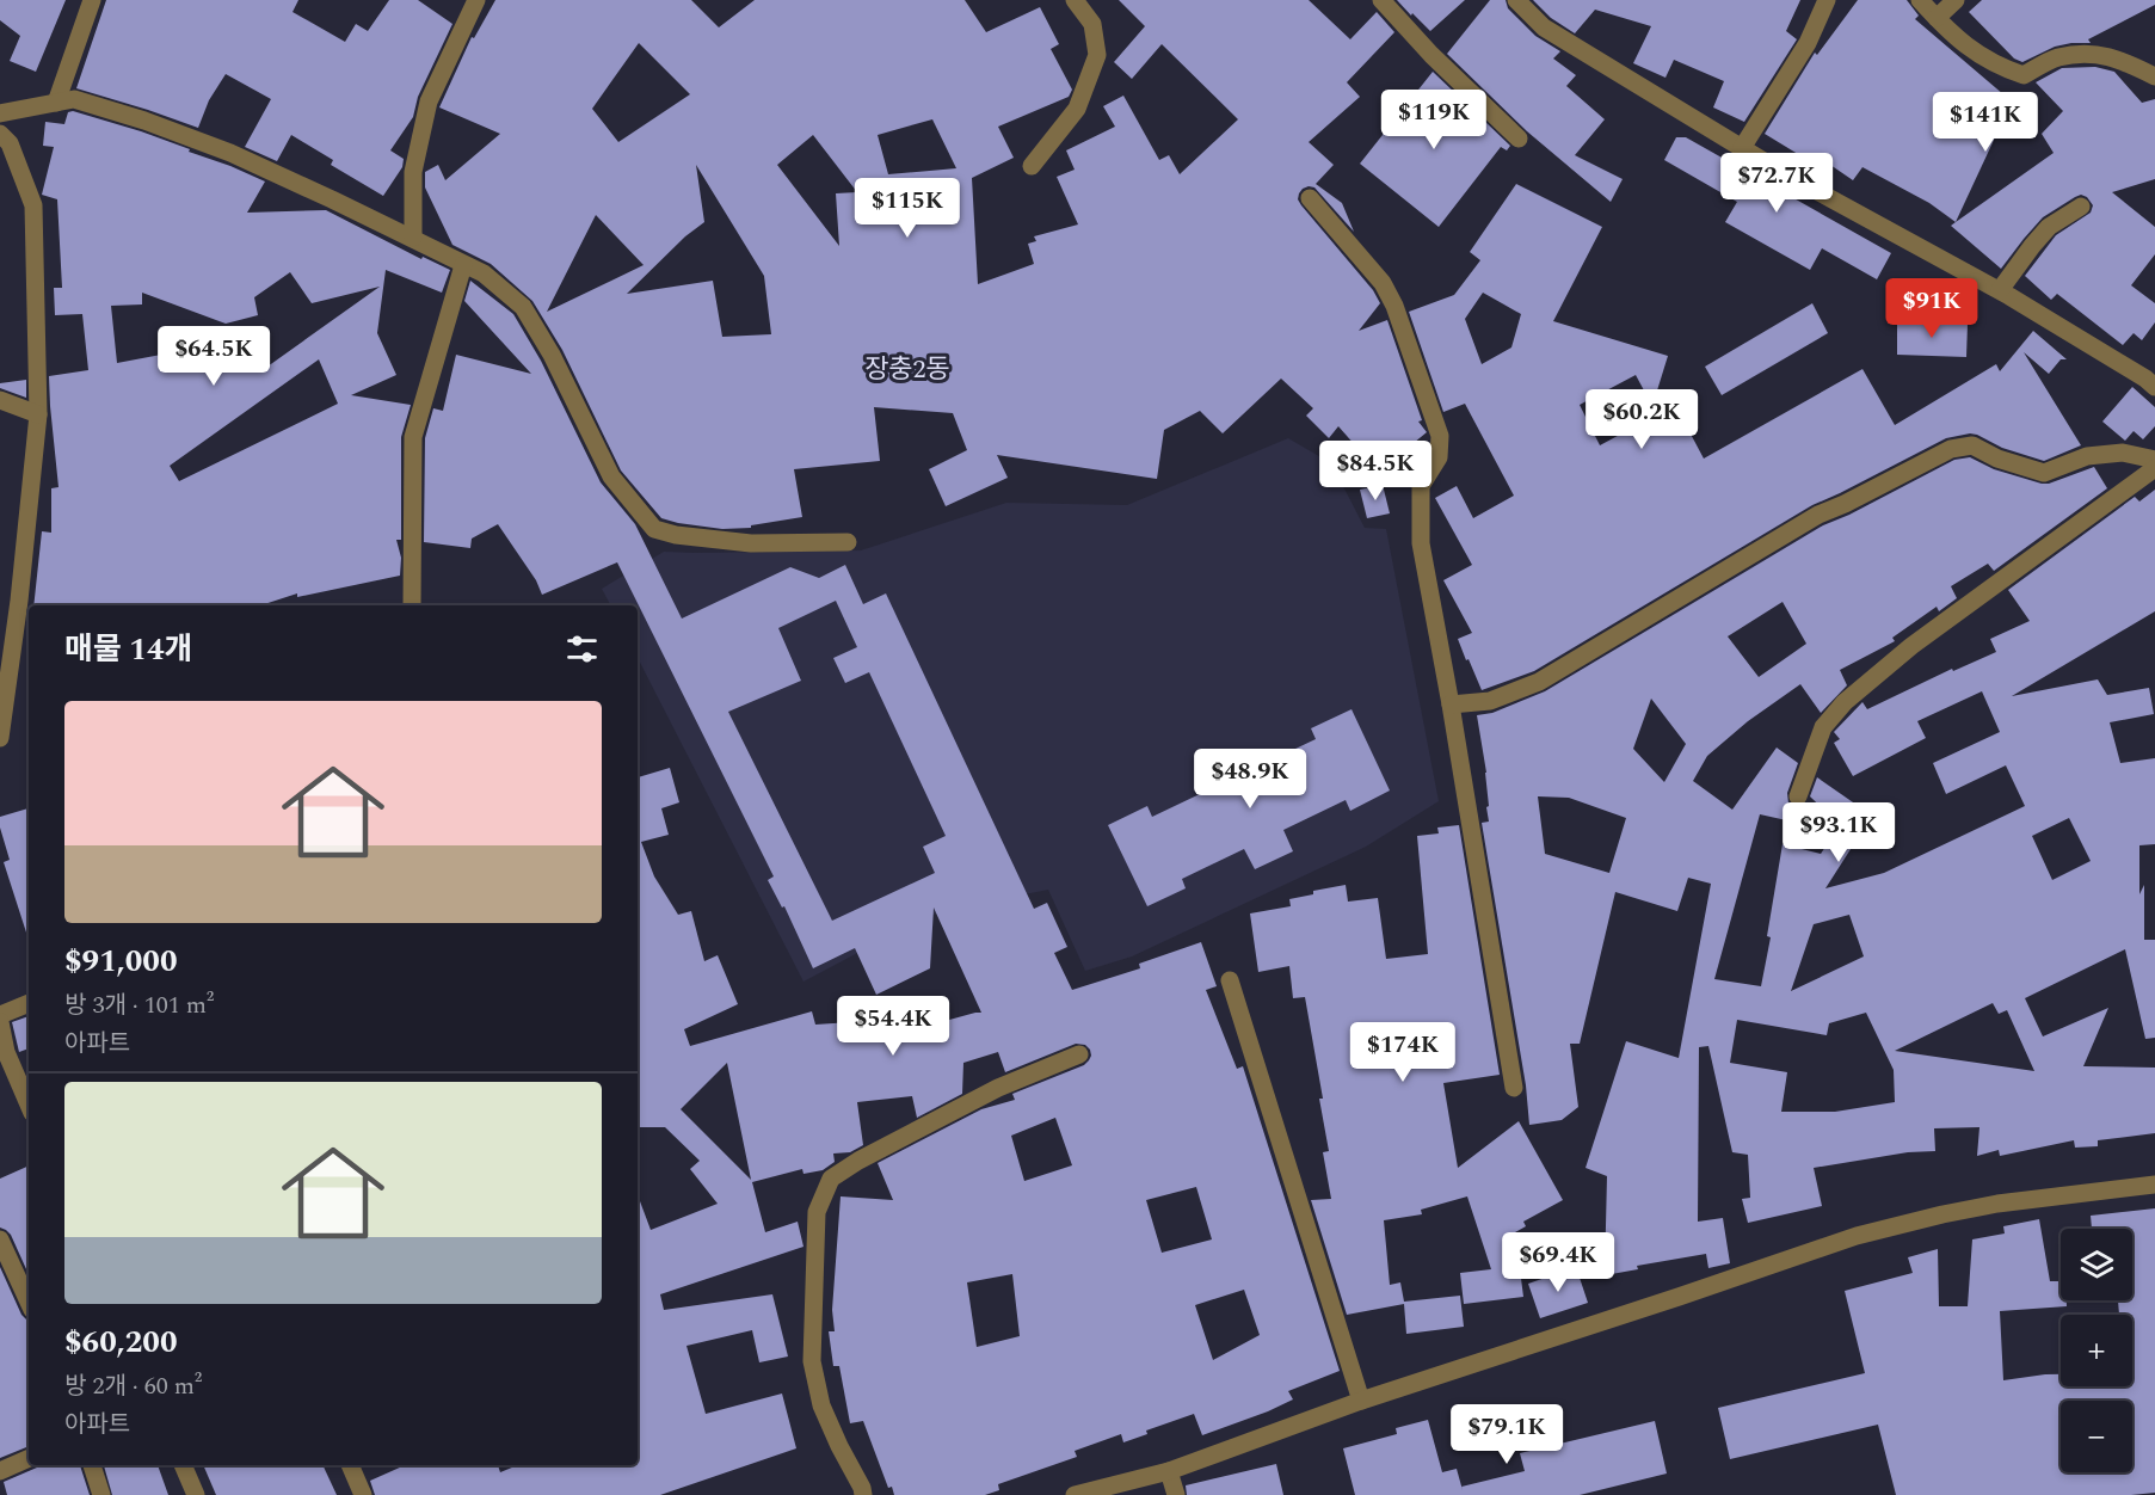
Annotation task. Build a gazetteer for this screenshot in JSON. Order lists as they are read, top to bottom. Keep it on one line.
{"districts":["장충2동"],"page":{"price":["$119K","$141K","$72.7K","$115K","$91K","$64.5K","$60.2K","$84.5K","$48.9K","$93.1K","$54.4K","$174K","$69.4K","$79.1K"],"heading":"매물 14개","list":[{"name":"$91,000","note":"방 3개 · 101 m² · 아파트"},{"name":"$60,200","note":"방 2개 · 60 m² · 아파트"}],"map_buttons":["+","−"]}}
